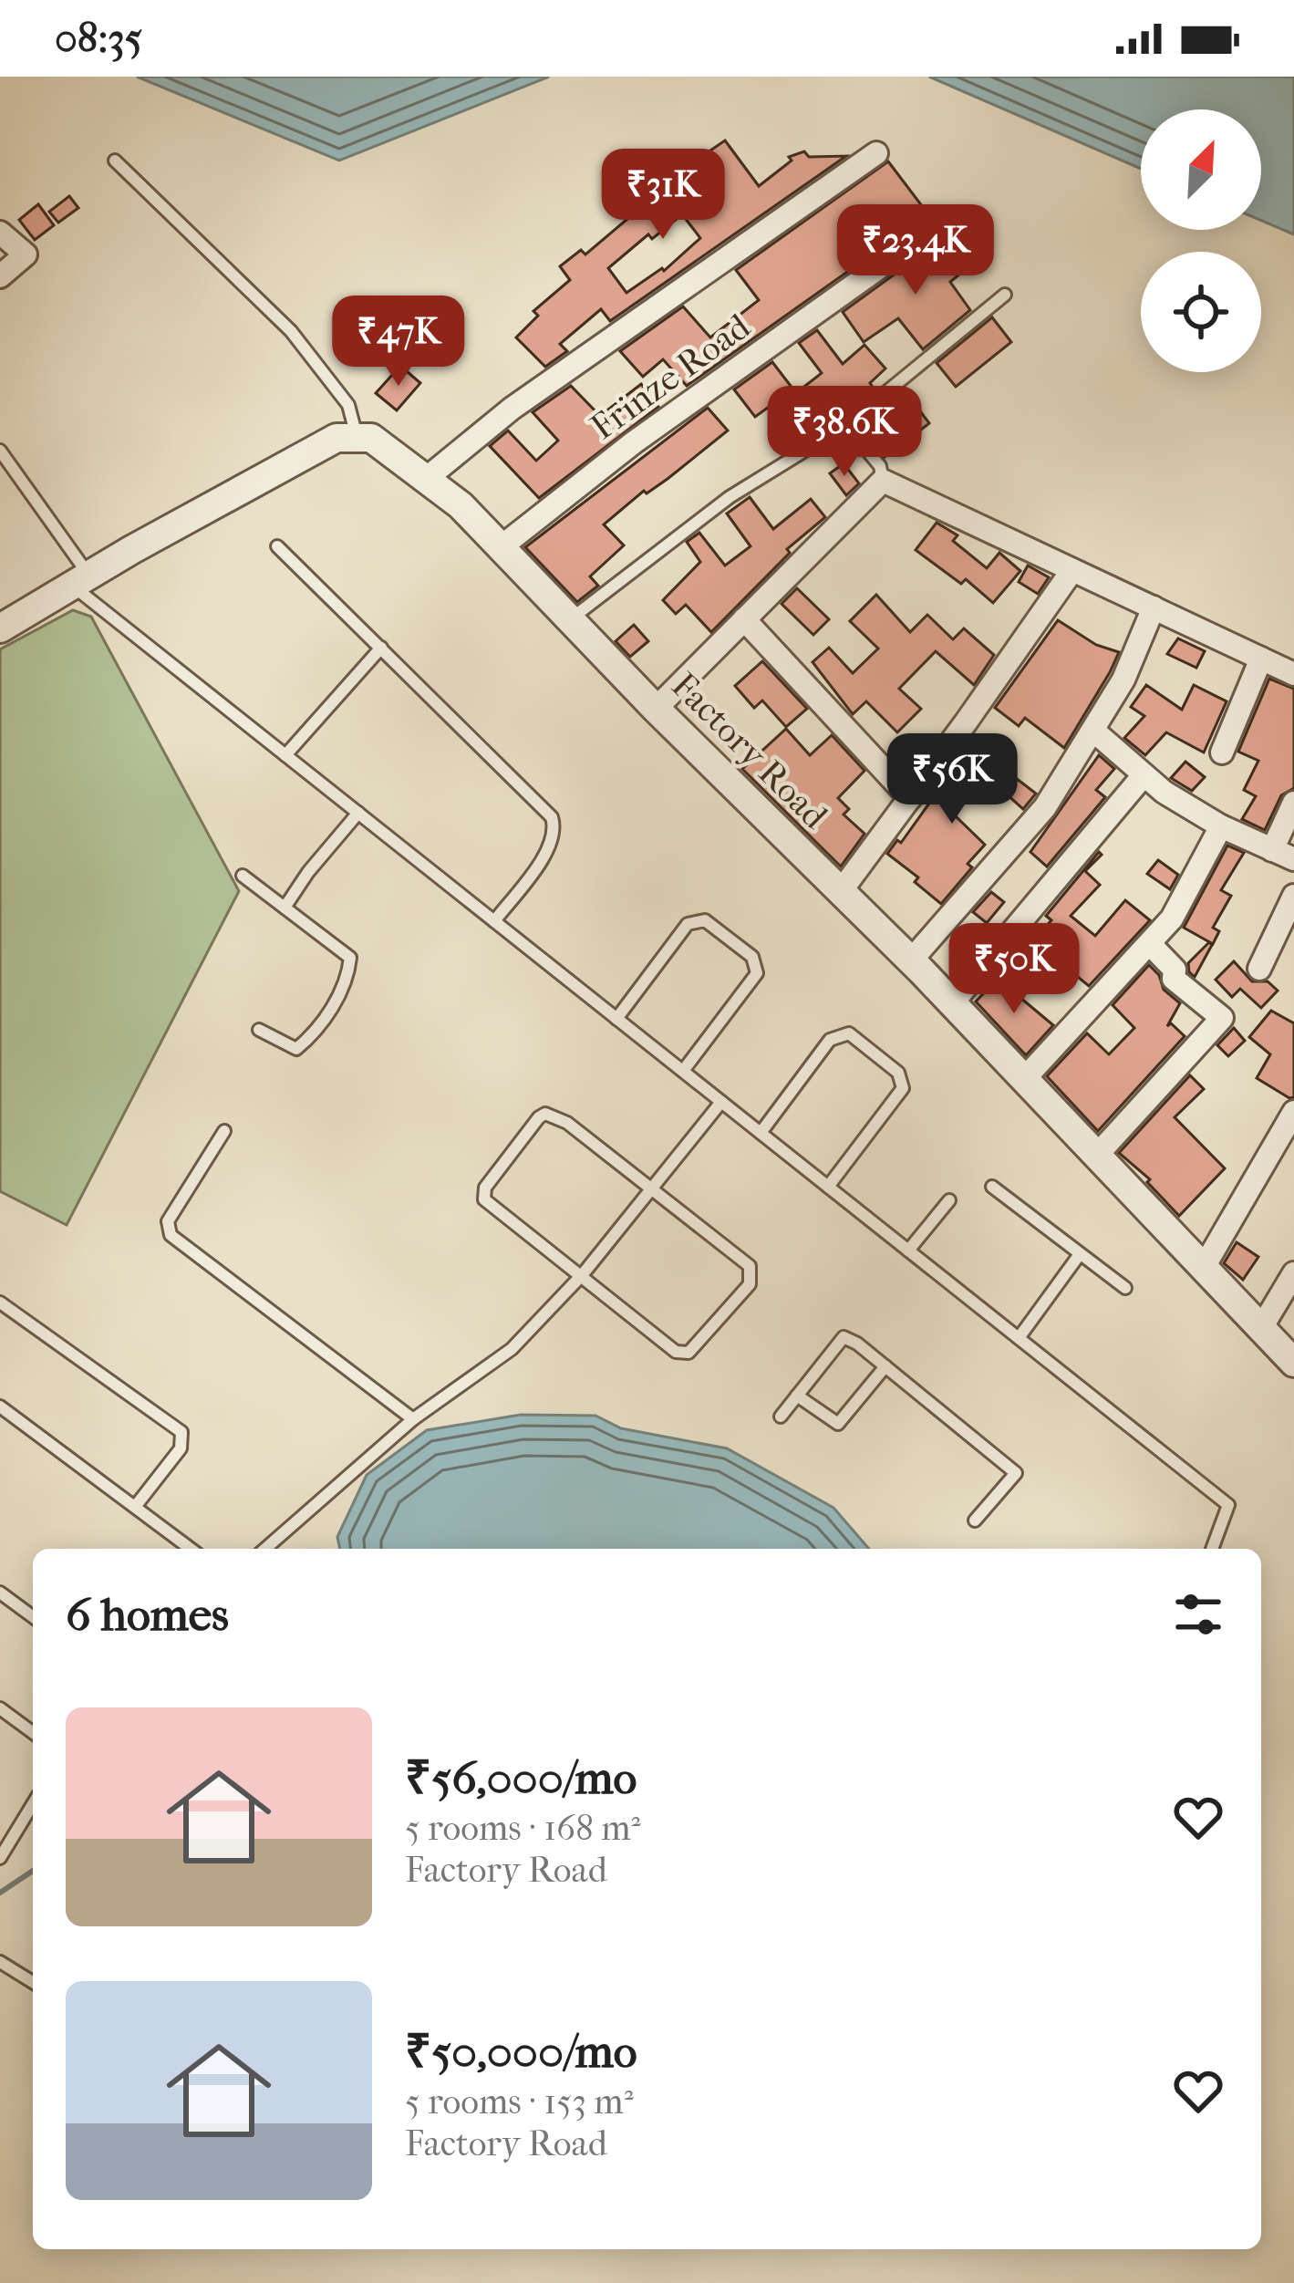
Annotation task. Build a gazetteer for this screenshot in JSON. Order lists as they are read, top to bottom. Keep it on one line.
{"streets":{"street":["Frinze Road","Factory Road"]},"crossings":[["Frinze Road","Factory Road"]],"north":"top right","page":{"status":"08:35","price":["₹31K","₹23.4K","₹47K","₹38.6K","₹56K","₹50K"],"heading":"6 homes","list":[{"name":"₹56,000/mo","note":"5 rooms · 168 m² · Factory Road"},{"name":"₹50,000/mo","note":"5 rooms · 153 m² · Factory Road"}]}}
